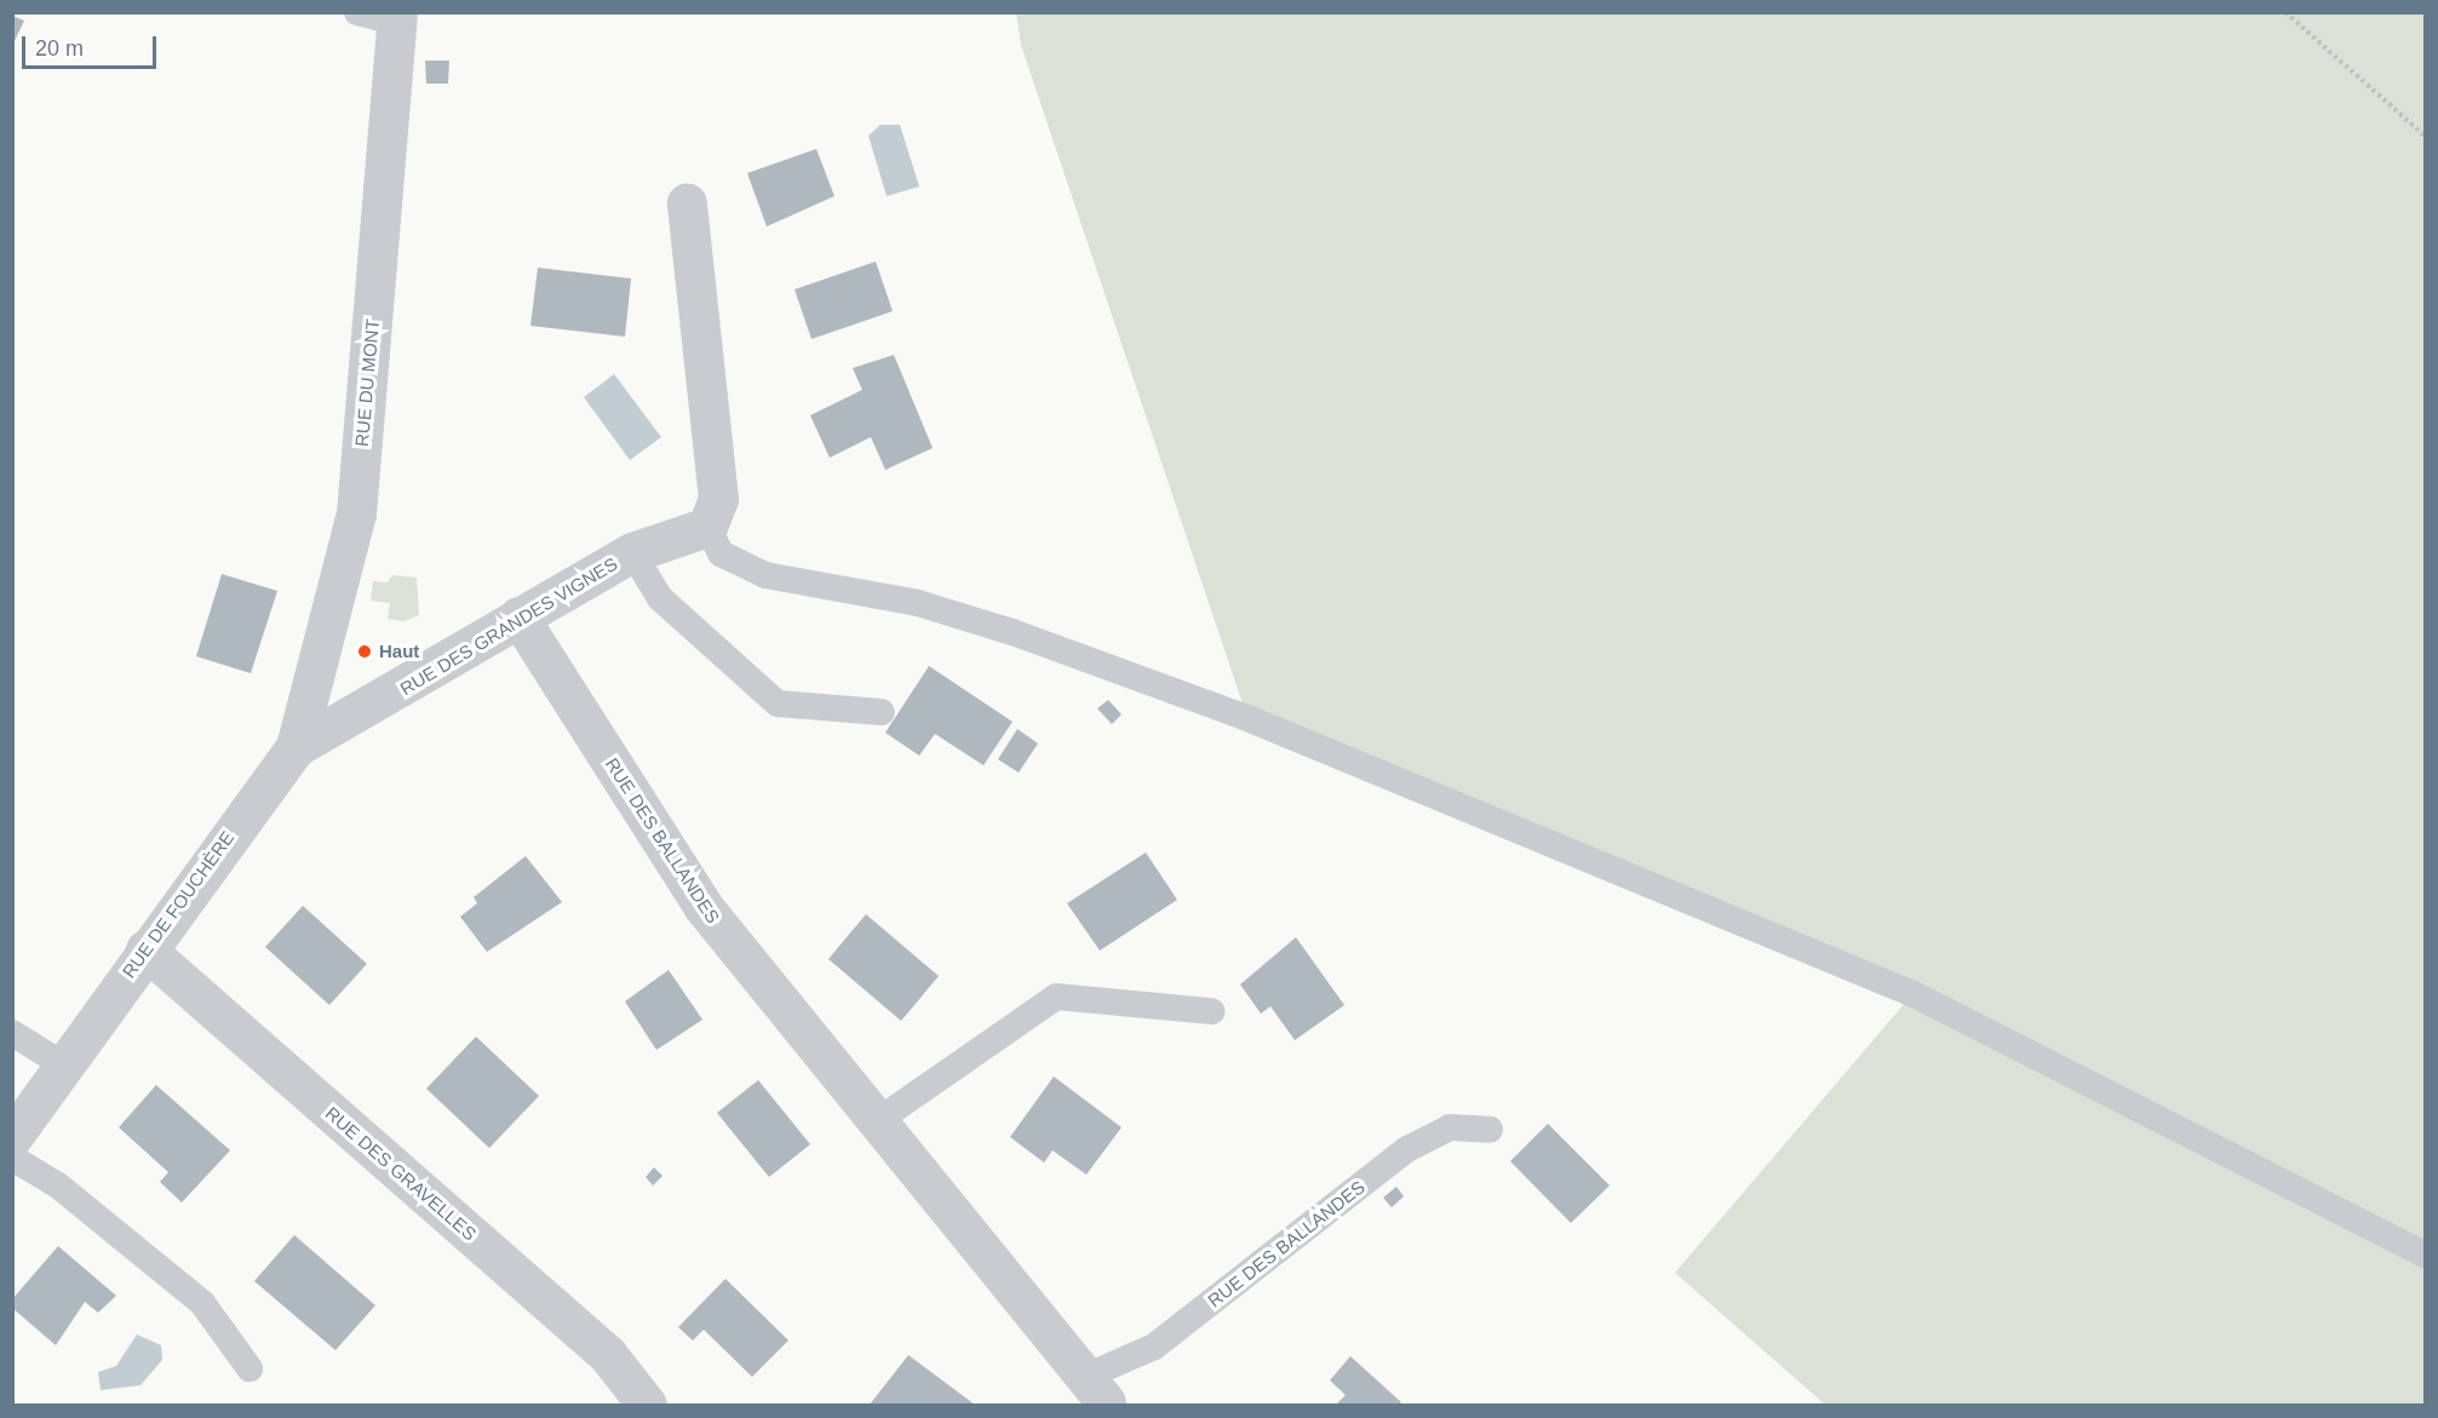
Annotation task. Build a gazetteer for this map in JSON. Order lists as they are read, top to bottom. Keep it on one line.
{"streets":{"street":["RUE DU MONT","RUE DES GRANDES VIGNES","RUE DES BALLANDES","RUE DE FOUCHÈRE","RUE DES GRAVELLES"]},"crossings":[["RUE DU MONT","RUE DES GRANDES VIGNES"],["RUE DU MONT","RUE DE FOUCHÈRE"],["RUE DES GRANDES VIGNES","RUE DES BALLANDES"],["RUE DES GRANDES VIGNES","RUE DE FOUCHÈRE"],["RUE DE FOUCHÈRE","RUE DES GRAVELLES"]],"places":["Haut"],"scale_bar":"20 m"}
